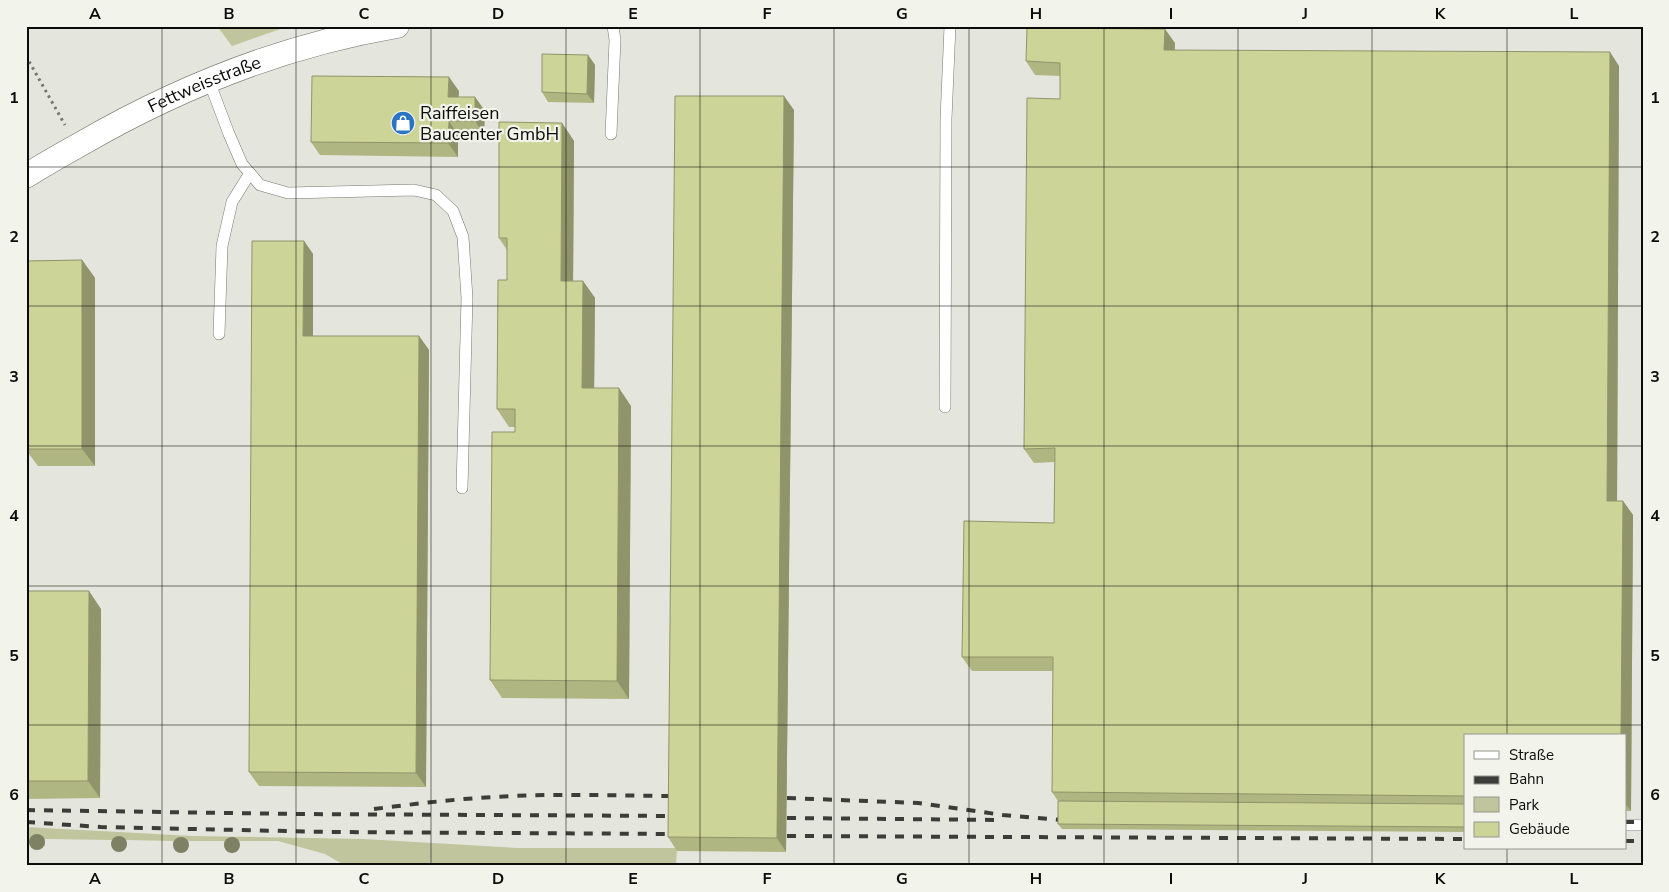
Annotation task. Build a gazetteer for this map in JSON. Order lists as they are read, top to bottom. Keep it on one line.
{"streets":{"street":["Fettweisstraße"]},"places":{"shop":["Raiffeisen Baucenter GmbH"]},"legend":["Straße","Bahn","Park","Gebäude"],"grid":{"columns":["A","B","C","D","E","F","G","H","I","J","K","L"],"rows":["1","2","3","4","5","6"]}}
